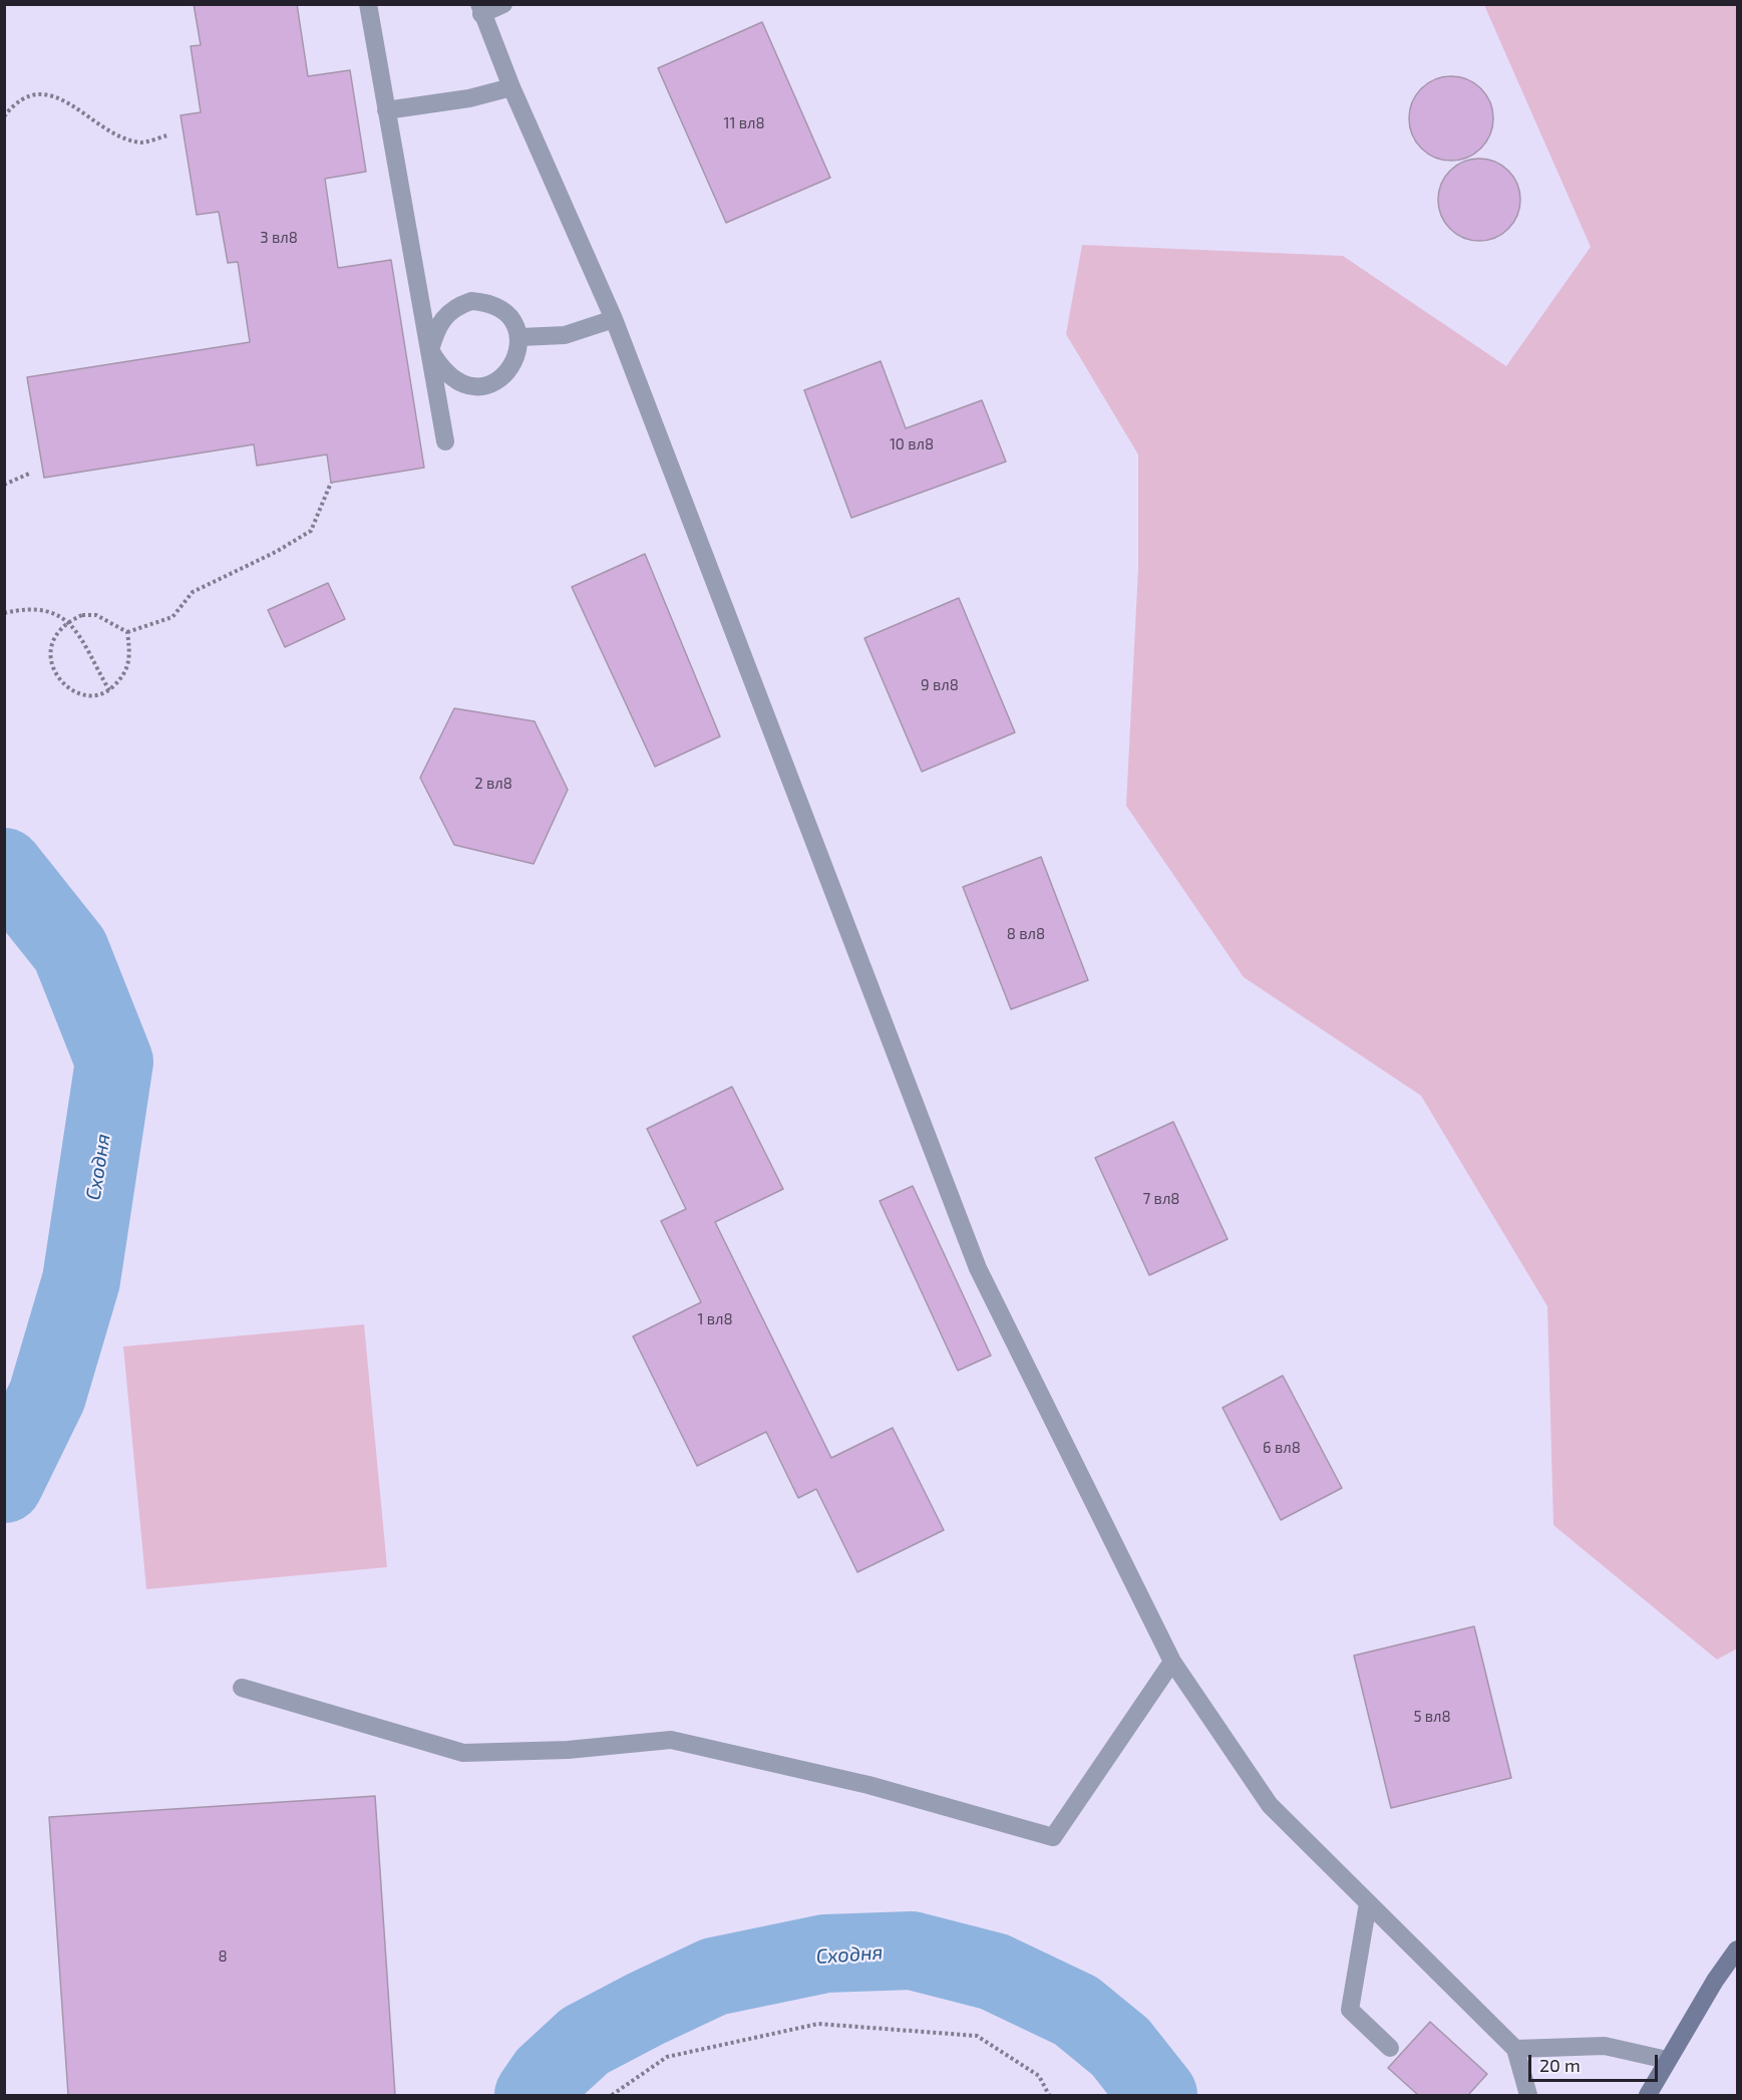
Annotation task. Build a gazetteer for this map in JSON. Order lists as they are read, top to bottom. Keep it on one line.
{"water":["Сходня"],"house_numbers":["11 вл8","3 вл8","10 вл8","9 вл8","2 вл8","8 вл8","7 вл8","1 вл8","6 вл8","5 вл8","8"],"scale_bar":"20 m"}
